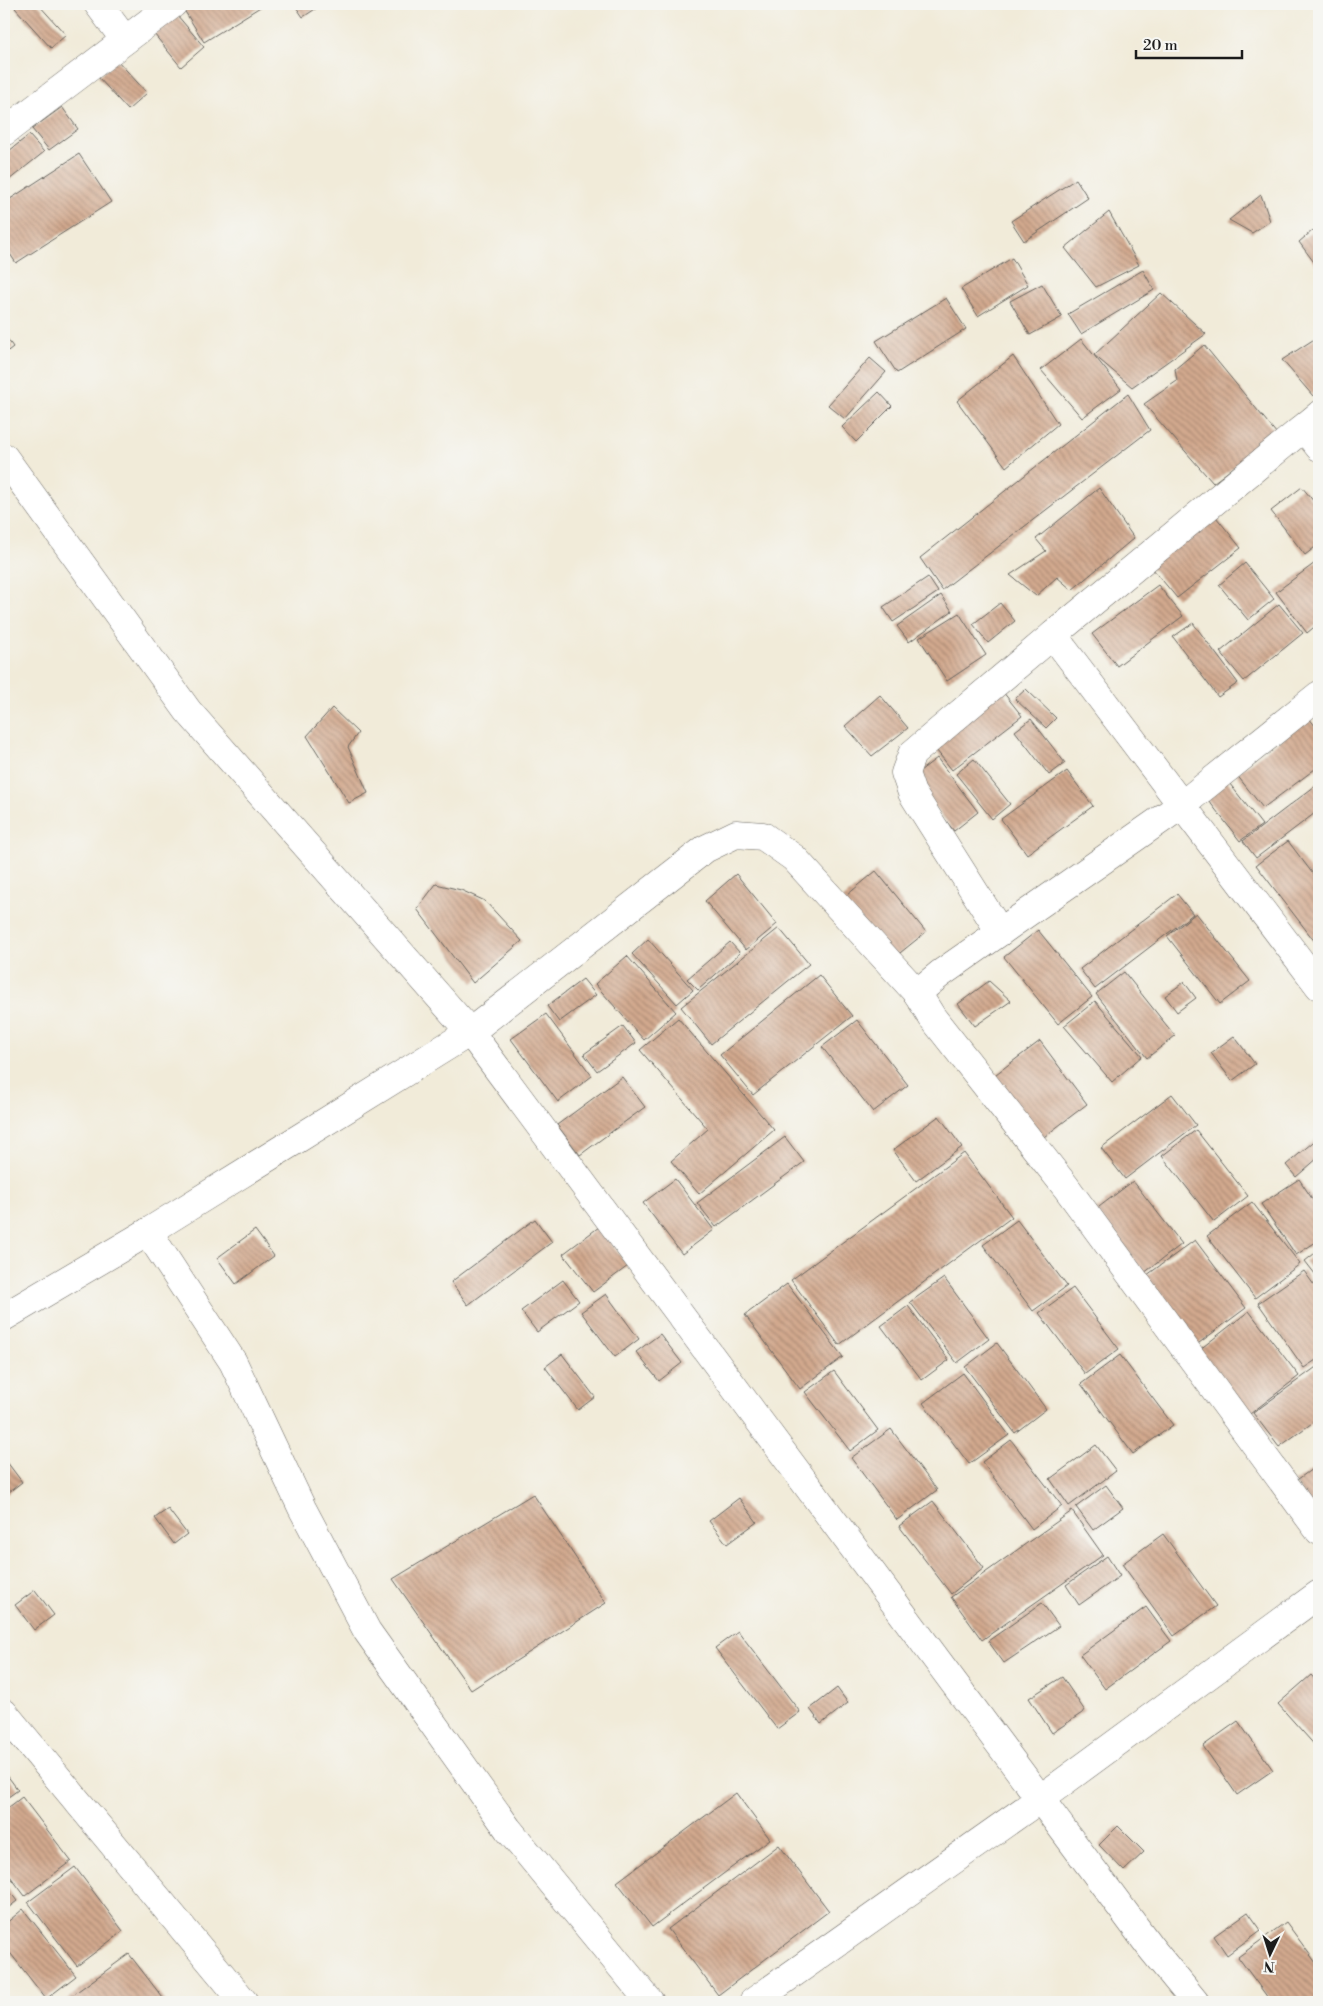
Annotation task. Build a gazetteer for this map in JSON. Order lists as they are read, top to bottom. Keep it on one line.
{"scale_bar":"20 m","north":"bottom"}
